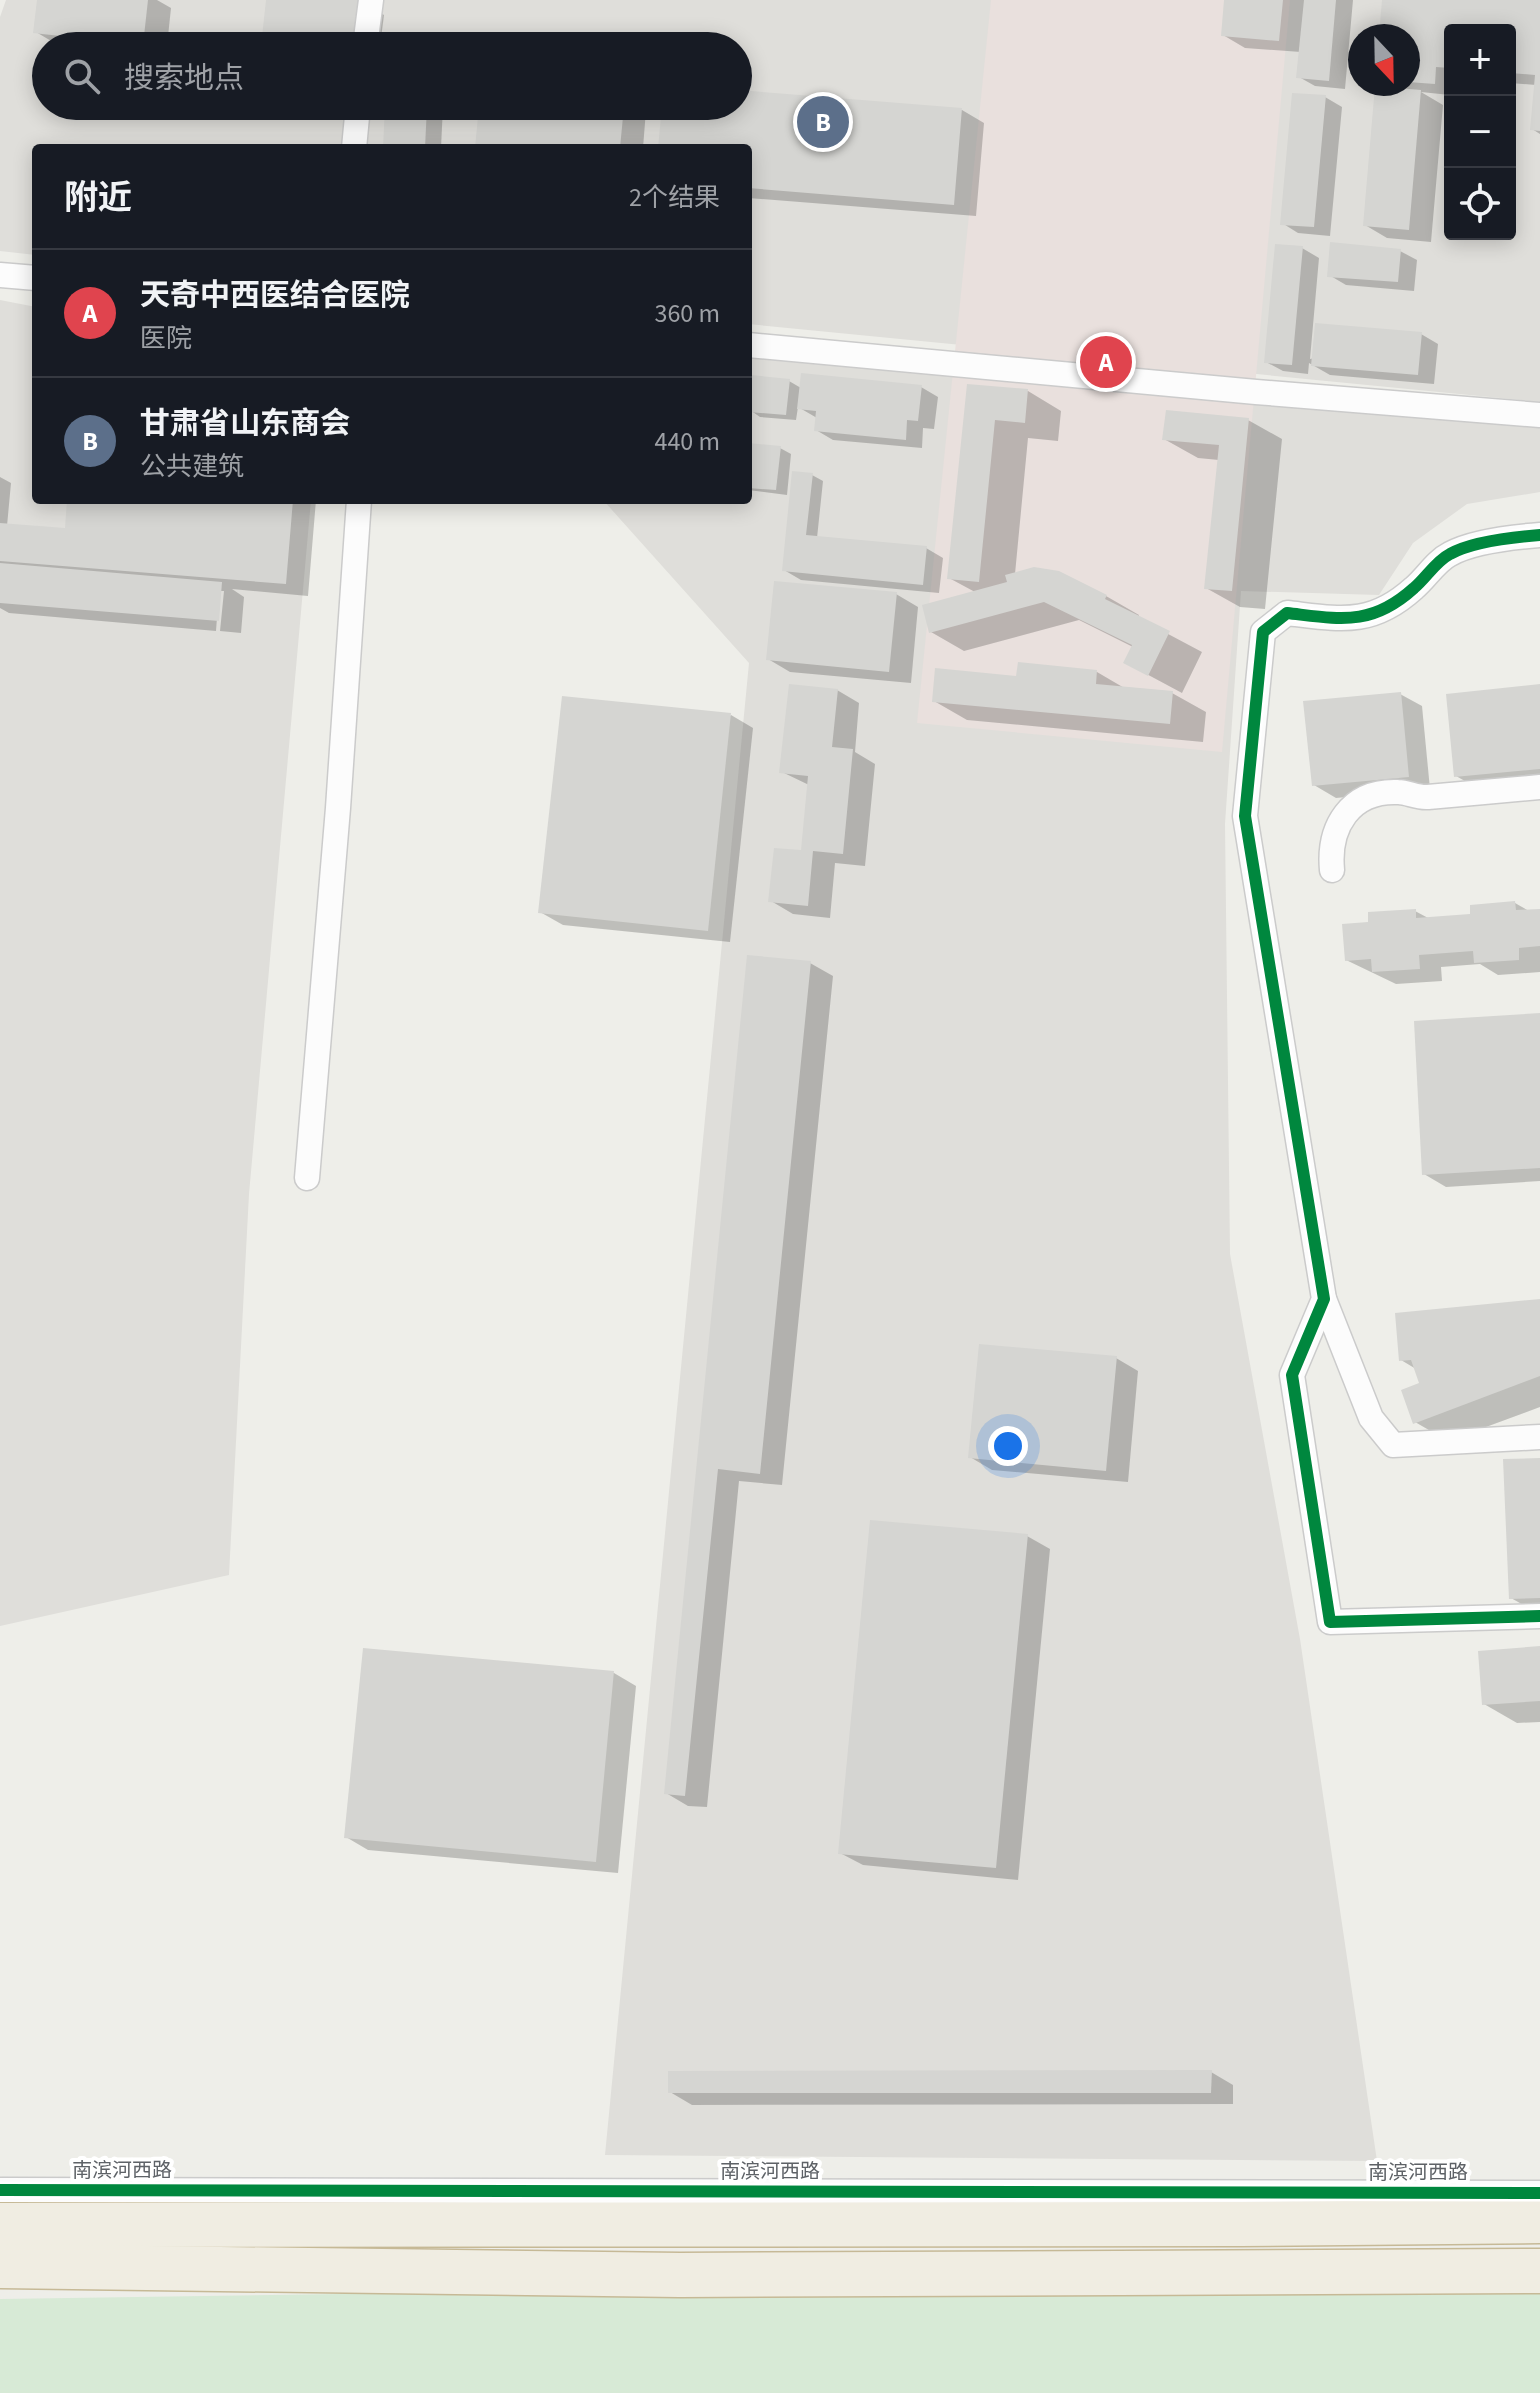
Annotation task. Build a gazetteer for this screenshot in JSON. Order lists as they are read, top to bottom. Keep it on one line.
{"streets":{"street":["南滨河西路"]},"north":"bottom","page":{"map_buttons":["+","−"],"search":"搜索地点","pins":["B","A"],"heading":["附近","2个结果"],"list":[{"mark":"A","name":"天奇中西医结合医院","note":"医院","value":"360 m"},{"mark":"B","name":"甘肃省山东商会","note":"公共建筑","value":"440 m"}]}}
